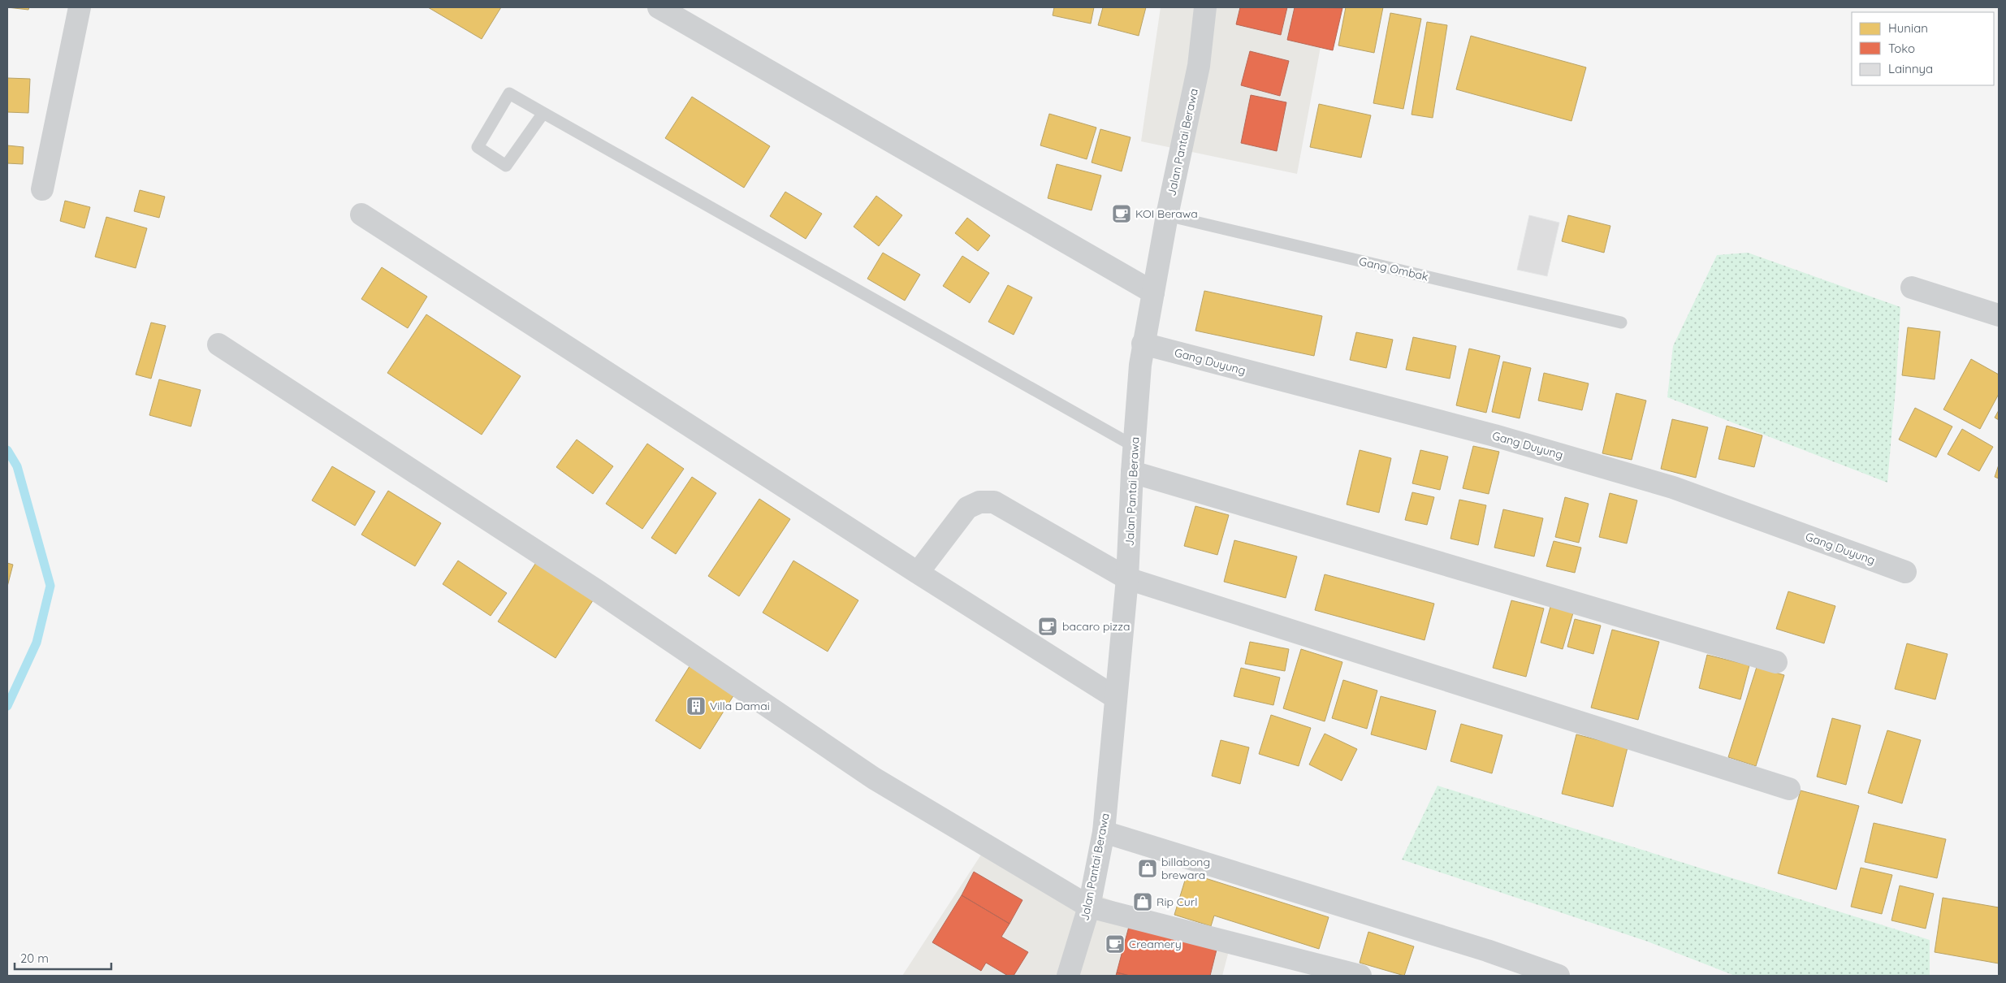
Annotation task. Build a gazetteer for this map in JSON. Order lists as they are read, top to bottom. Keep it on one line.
{"streets":{"street":["Jalan Pantai Berawa","Gang Duyung"],"lane":["Gang Ombak"]},"crossings":[["Jalan Pantai Berawa","Gang Ombak"],["Jalan Pantai Berawa","Gang Duyung"]],"places":{"cafe":["KOI Berawa","bacaro pizza","Creamery"],"building":["Villa Damai"],"shop":["billabong brewara","Rip Curl"]},"legend":["Hunian","Toko","Lainnya"],"scale_bar":"20 m"}
